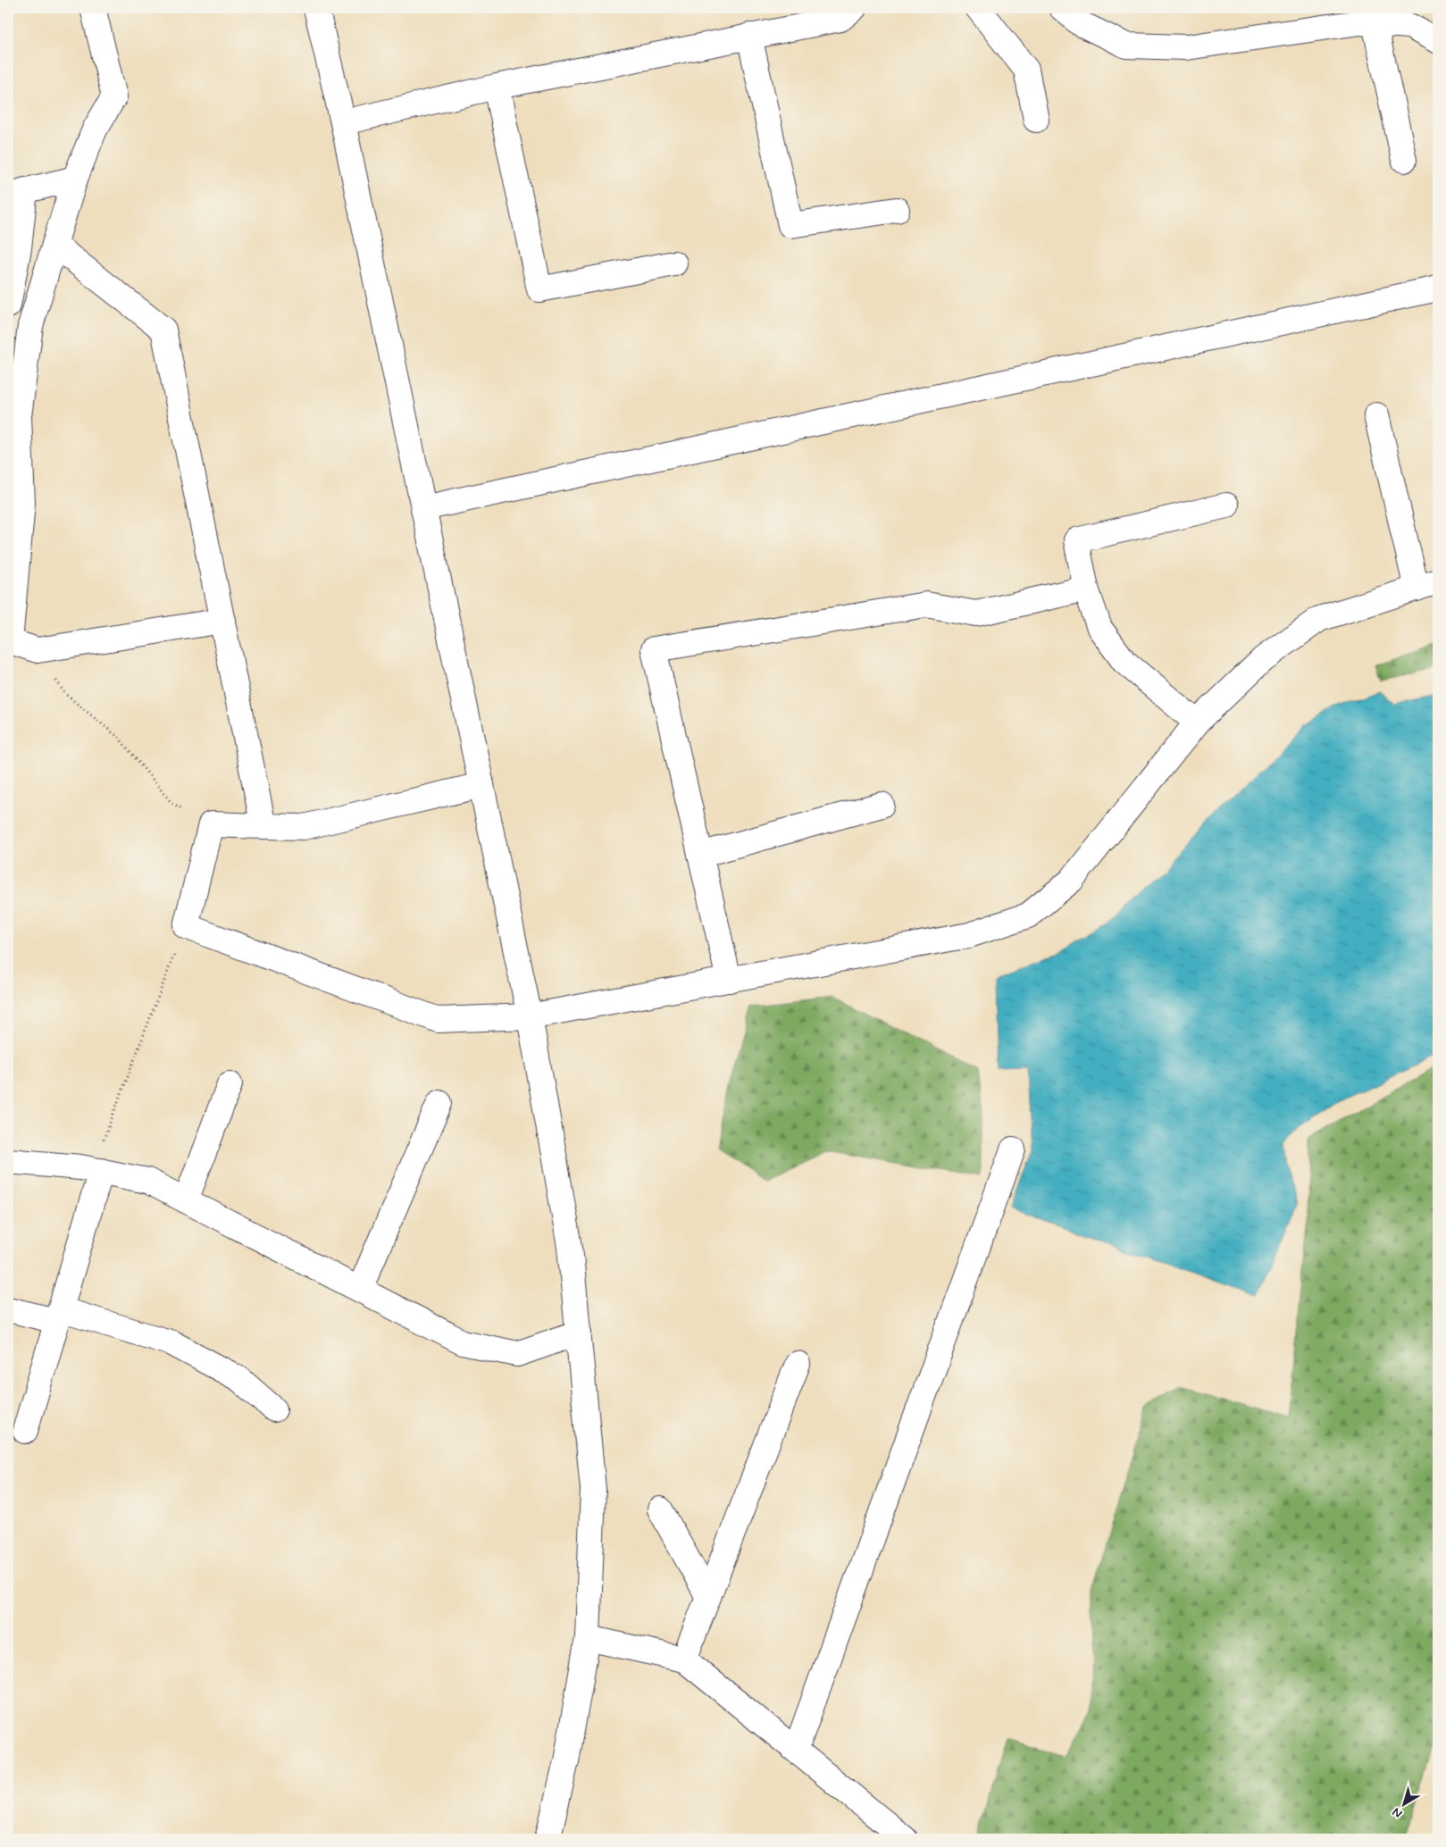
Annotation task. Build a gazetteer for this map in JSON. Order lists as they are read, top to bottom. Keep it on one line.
{"north":"bottom left"}
